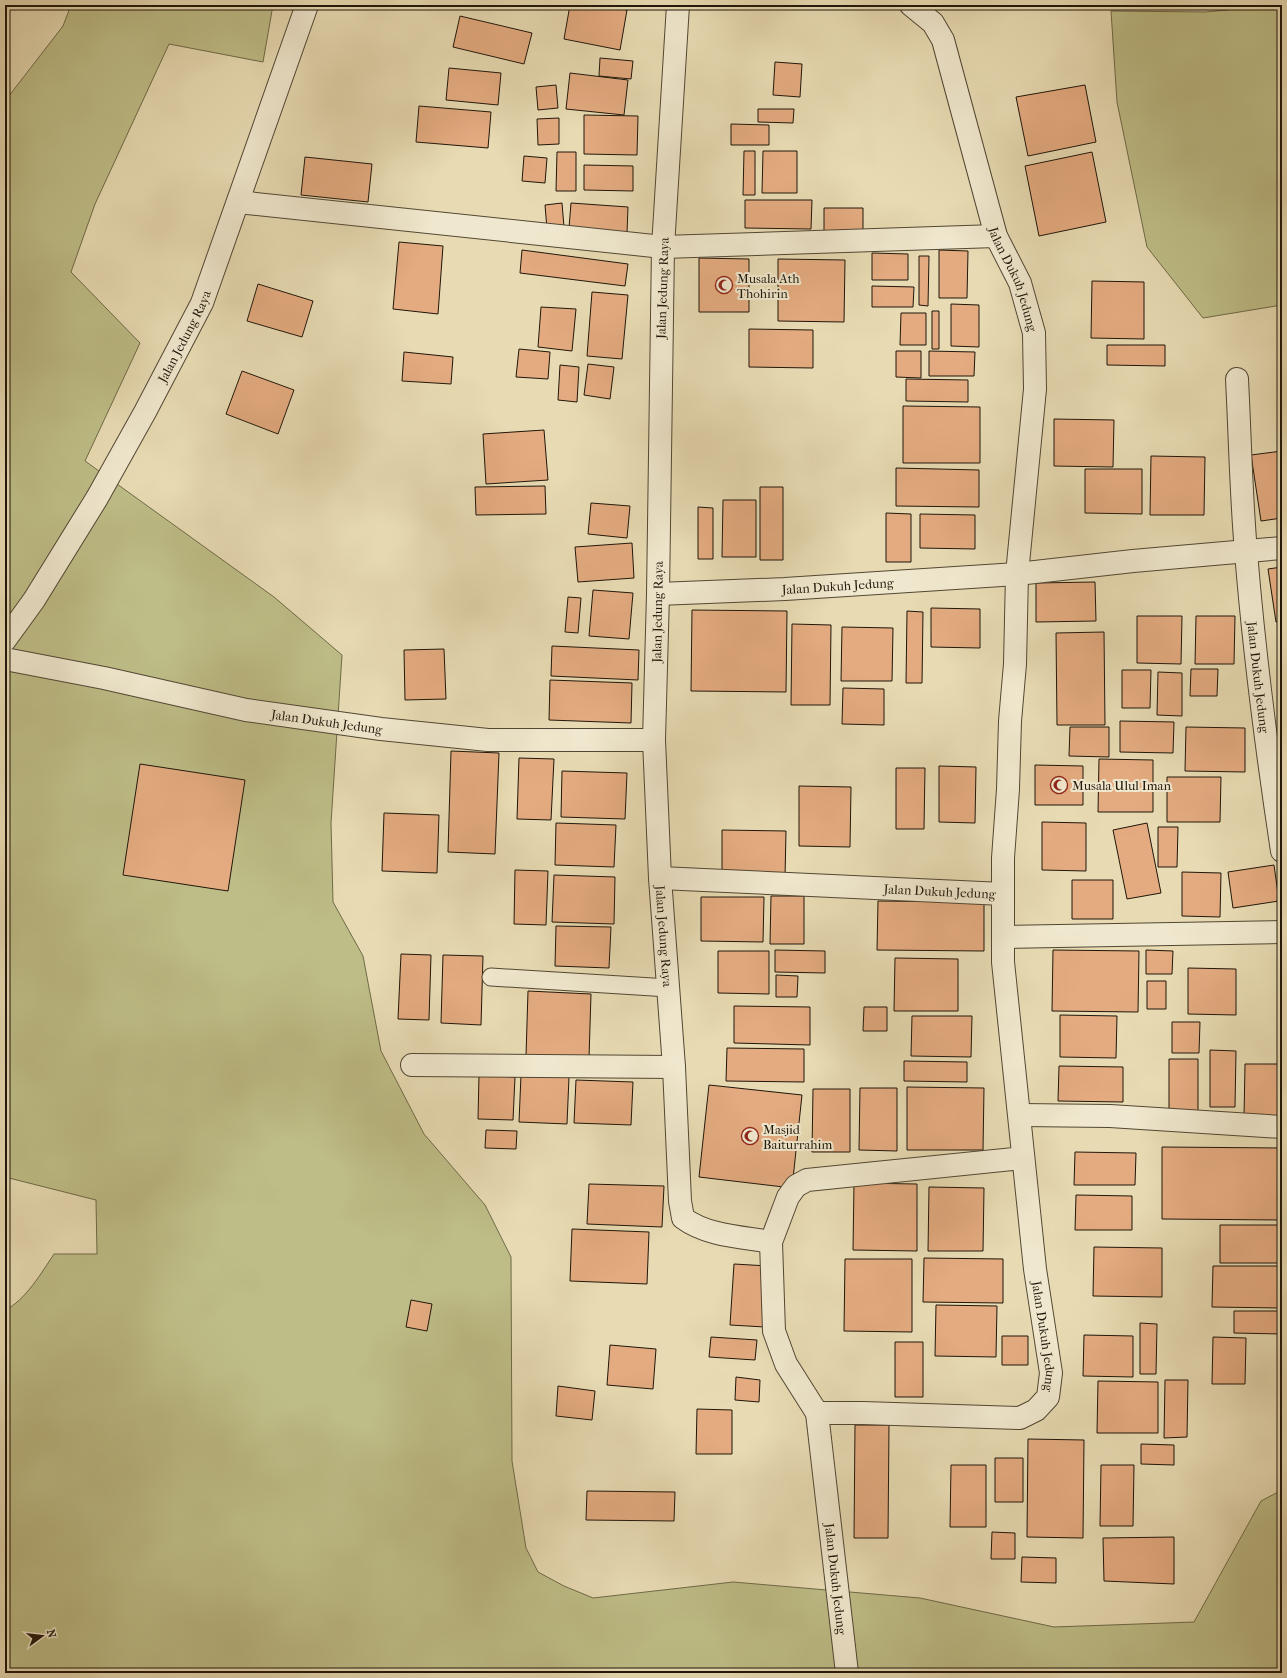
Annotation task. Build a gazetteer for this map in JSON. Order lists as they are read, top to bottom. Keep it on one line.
{"streets":{"street":["Jalan Dukuh Jedung","Jalan Jedung Raya"]},"crossings":[["Jalan Dukuh Jedung","Jalan Jedung Raya"]],"places":{"mosque":["Musala Ath Thohirin","Musala Ulul Iman","Masjid Baiturrahim"]},"north":"right"}
